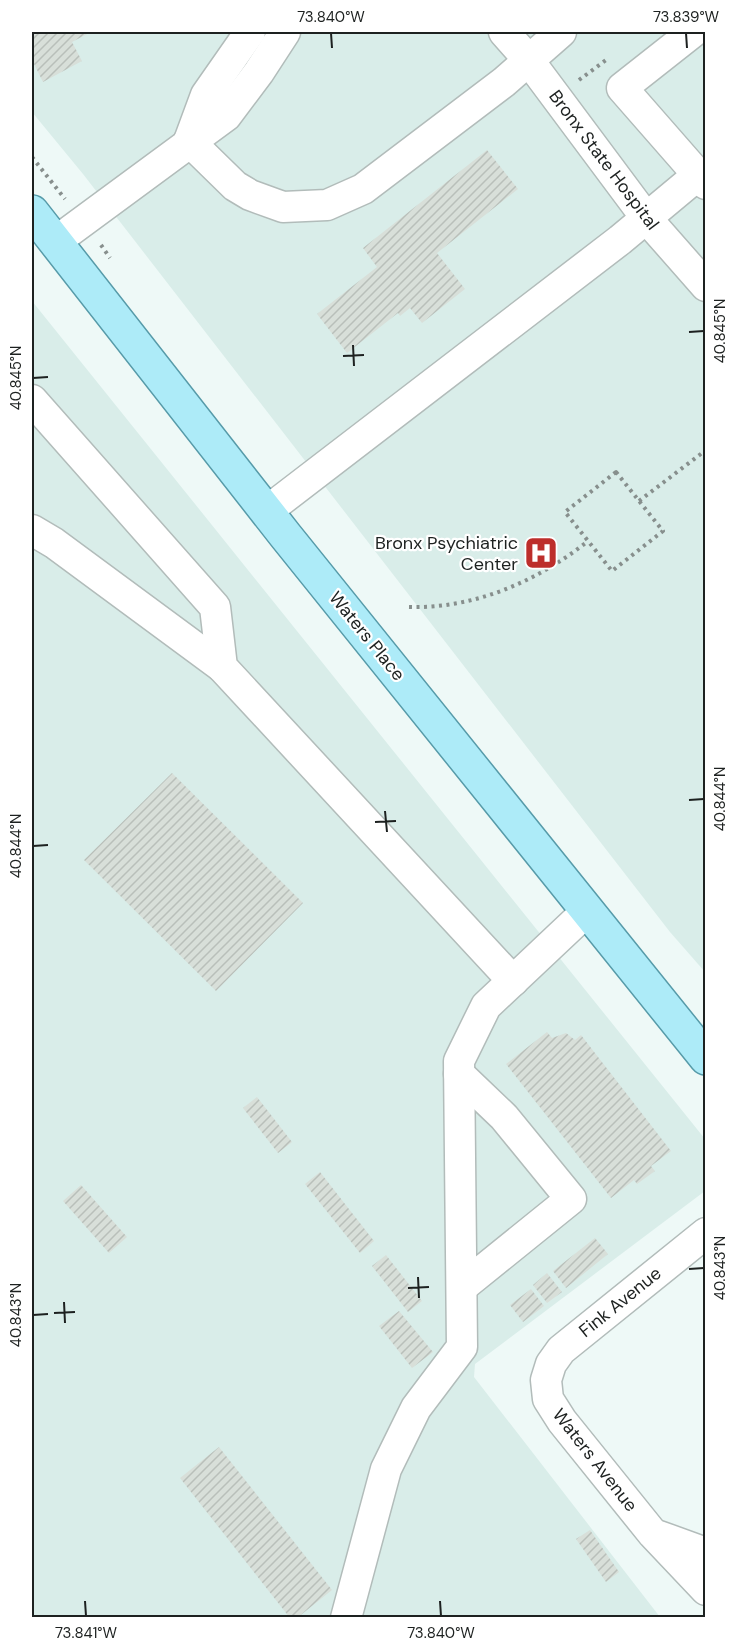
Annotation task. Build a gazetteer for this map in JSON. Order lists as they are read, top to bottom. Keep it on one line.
{"streets":{"main road":["Waters Place"],"street":["Bronx State Hospital","Fink Avenue","Waters Avenue"]},"crossings":[["Fink Avenue","Waters Avenue"]],"places":{"hospital":["Bronx Psychiatric Center"]},"coordinates":["73.840°W","73.839°W","40.845°N","40.844°N","40.843°N","73.841°W"]}
